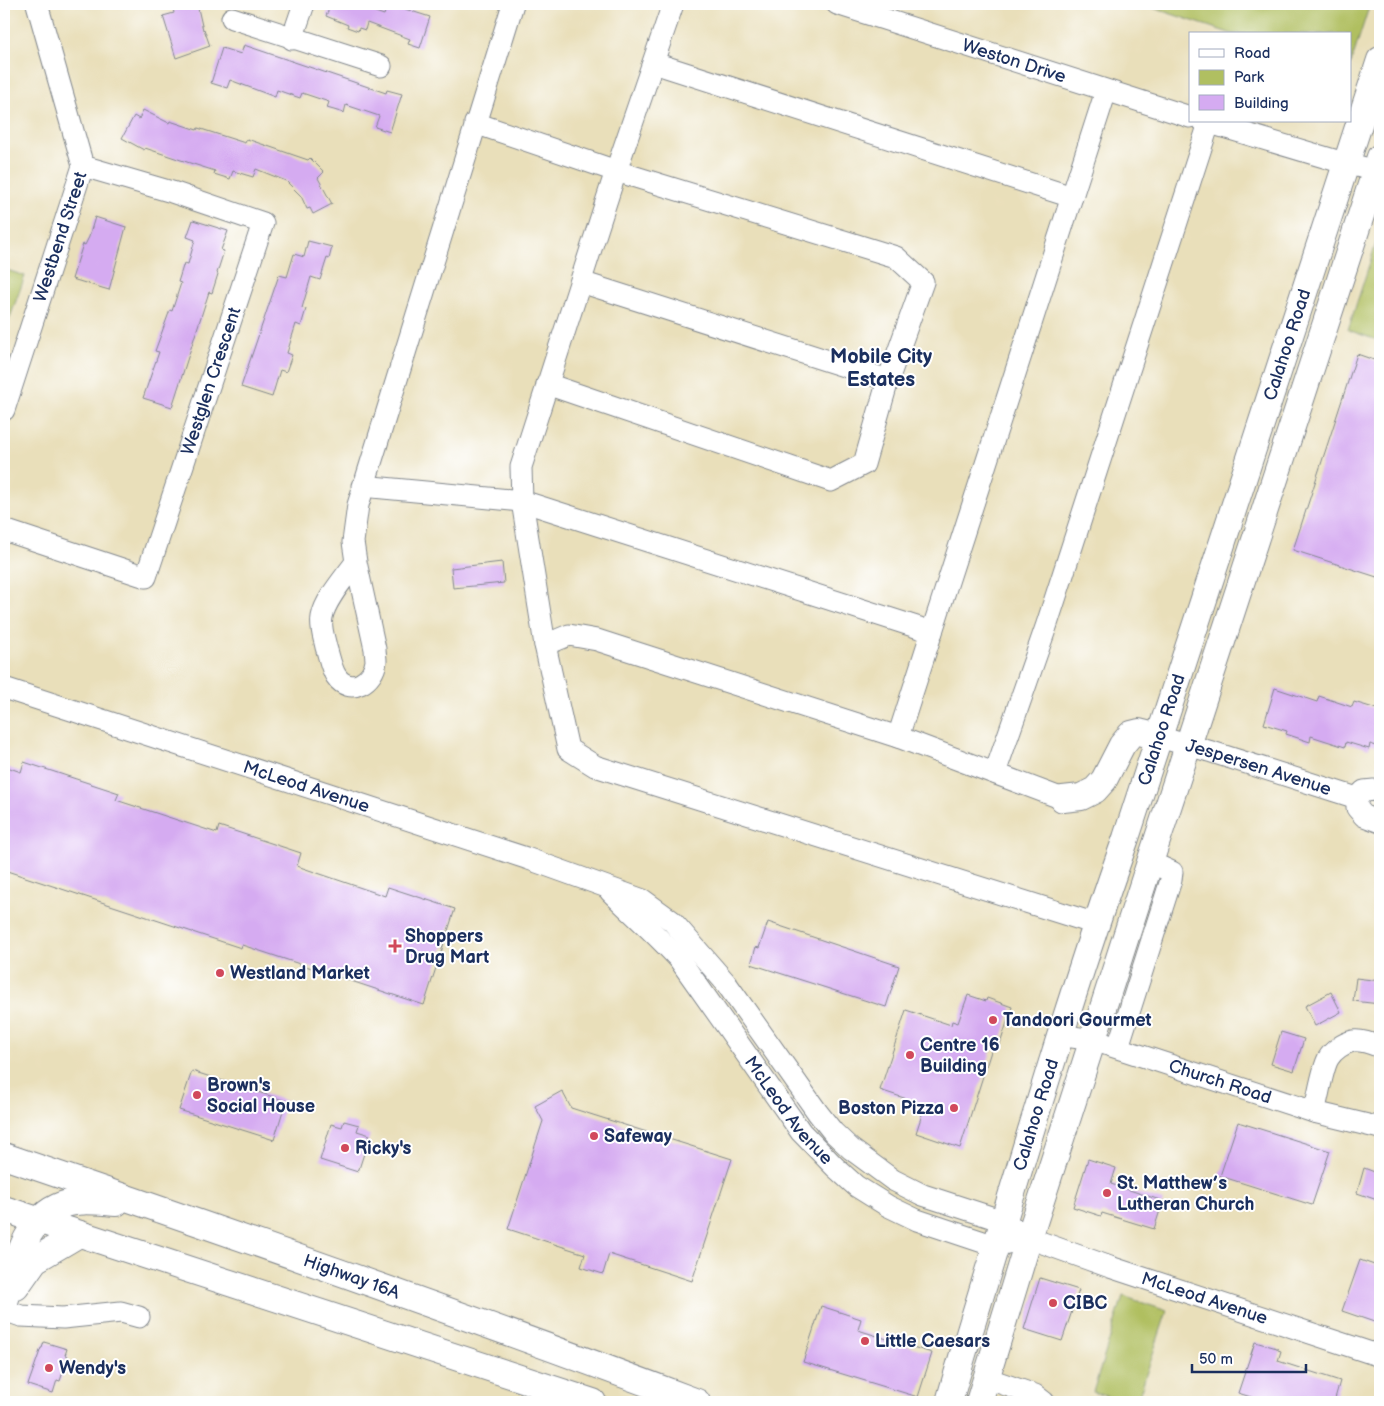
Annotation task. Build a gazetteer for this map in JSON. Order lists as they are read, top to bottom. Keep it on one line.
{"streets":{"main road":["Calahoo Road","Highway 16A"],"street":["Weston Drive","Westbend Street","Westglen Crescent","Jespersen Avenue","McLeod Avenue","Church Road"]},"crossings":[["Weston Drive","Calahoo Road"],["Westbend Street","Westglen Crescent"],["Calahoo Road","Jespersen Avenue"],["Calahoo Road","McLeod Avenue"],["Calahoo Road","Church Road"]],"districts":["Mobile City Estates"],"places":{"health":["Shoppers Drug Mart"],"other":["Westland Market","Tandoori Gourmet","Centre 16 Building","Brown's Social House","Boston Pizza","Safeway","Ricky's","St. Matthew’s Lutheran Church","CIBC","Little Caesars","Wendy's"]},"legend":["Road","Park","Building"],"scale_bar":"50 m"}
